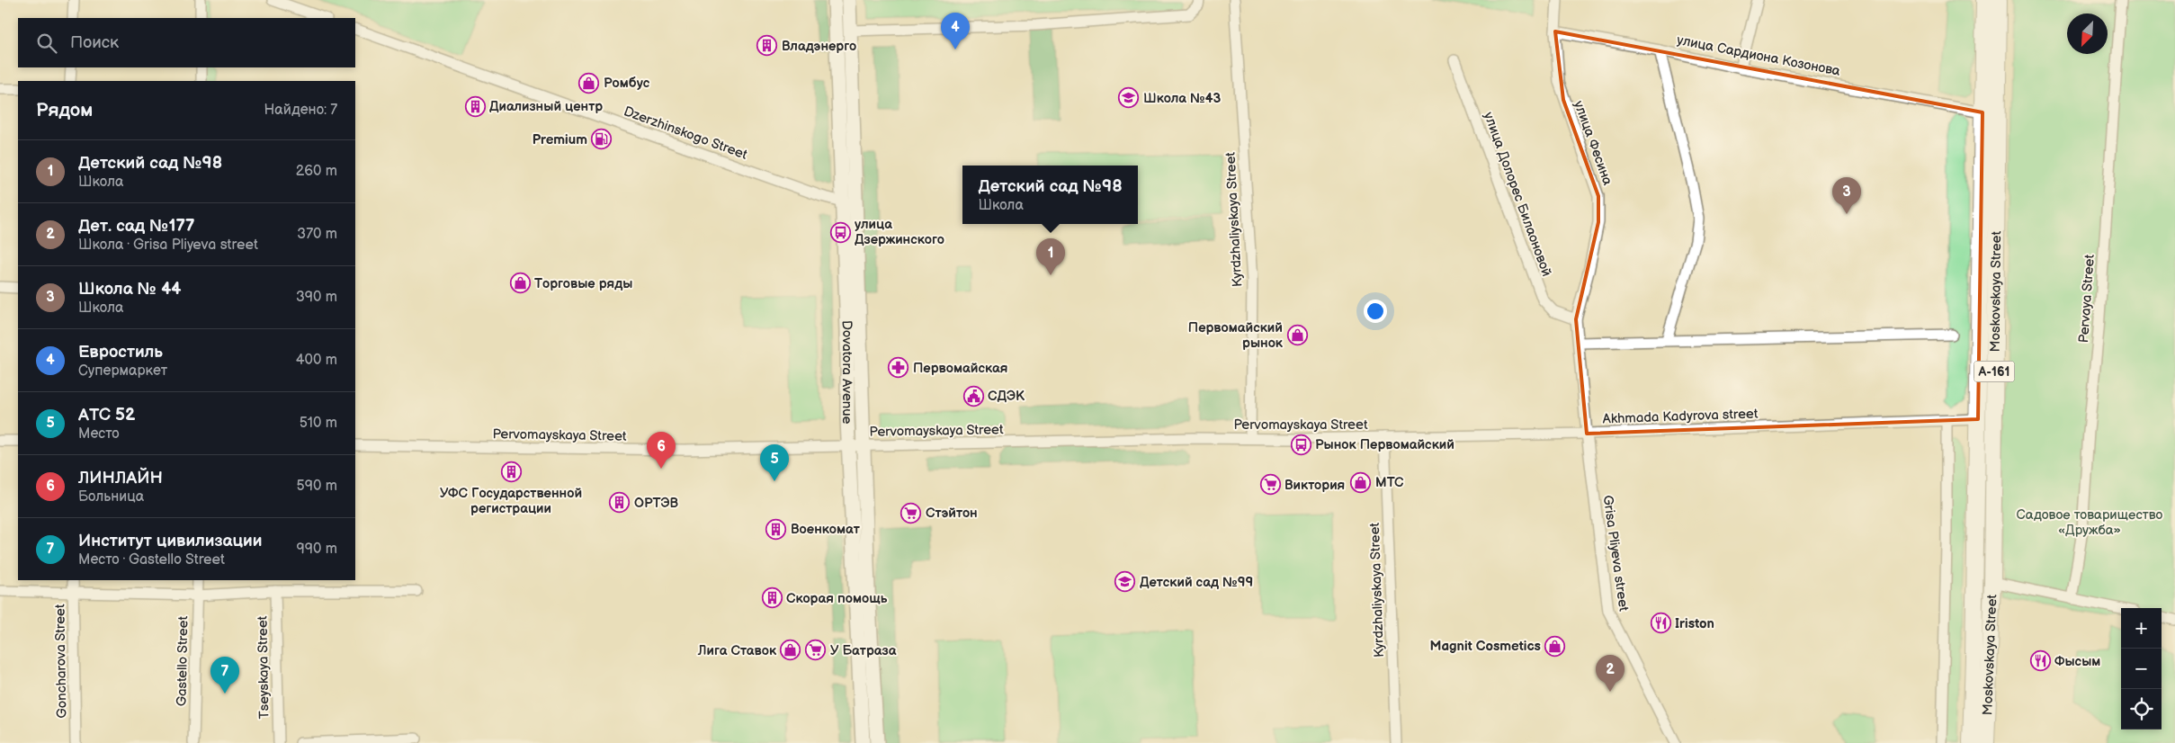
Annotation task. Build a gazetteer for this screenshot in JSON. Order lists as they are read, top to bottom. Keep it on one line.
{"streets":{"highway":["Moskovskaya Street","А-161"],"main road":["Dovatora Avenue"],"street":["улица Сардиона Козонова","Dzerzhinskogo Street","улица Фесина","улица Долорес Билаоновой","Kyrdzhaliyskaya Street","Pervaya Street","Akhmada Kadyrova street","Pervomayskaya Street","Grisa Pliyeva street","Goncharova Street","Gastello Street","Tseyskaya Street"]},"crossings":[["улица Сардиона Козонова","улица Фесина"],["улица Сардиона Козонова","Moskovskaya Street"],["Dzerzhinskogo Street","Dovatora Avenue"],["улица Фесина","улица Долорес Билаоновой"],["улица Фесина","Grisa Pliyeva street"],["Kyrdzhaliyskaya Street","Akhmada Kadyrova street"],["Kyrdzhaliyskaya Street","Pervomayskaya Street"],["Moskovskaya Street","Akhmada Kadyrova street"],["Dovatora Avenue","Pervomayskaya Street"],["Akhmada Kadyrova street","Pervomayskaya Street"],["Akhmada Kadyrova street","Grisa Pliyeva street"]],"parks":["Садовое товарищество «Дружба»"],"places":{"building":["Владэнерго","Диализный центр","УФС Государственной регистрации","ОРТЭВ","Военкомат","Скорая помощь"],"shop":["Ромбус","Торговые ряды","Первомайский рынок","МТС","Magnit Cosmetics","Лига Ставок"],"school or university":["Школа №43","Детский сад №99"],"fuel station":["Premium"],"bus stop":["улица Дзержинского","Рынок Первомайский"],"pharmacy":["Первомайская"],"public building":["СДЭК"],"supermarket":["Виктория","Стэйтон","У Батраза"],"restaurant":["Iriston","Фысым"]},"north":"bottom left","page":{"pins":["4","3","1","6","5","2","7"],"search":"Поиск","heading":["Рядом","Найдено: 7"],"list":[{"mark":"1","name":"Детский сад №98","note":"Школа","value":"260 m"},{"mark":"2","name":"Дет. сад №177","note":"Школа · Grisa Pliyeva street","value":"370 m"},{"mark":"3","name":"Школа № 44","note":"Школа","value":"390 m"},{"mark":"4","name":"Евростиль","note":"Супермаркет","value":"400 m"},{"mark":"5","name":"АТС 52","note":"Место","value":"510 m"},{"mark":"6","name":"ЛИНЛАЙН","note":"Больница","value":"590 m"},{"mark":"7","name":"Институт цивилизации","note":"Место · Gastello Street","value":"990 m"}],"popup":["Детский сад №98","Школа"],"map_buttons":["+","−"]}}
